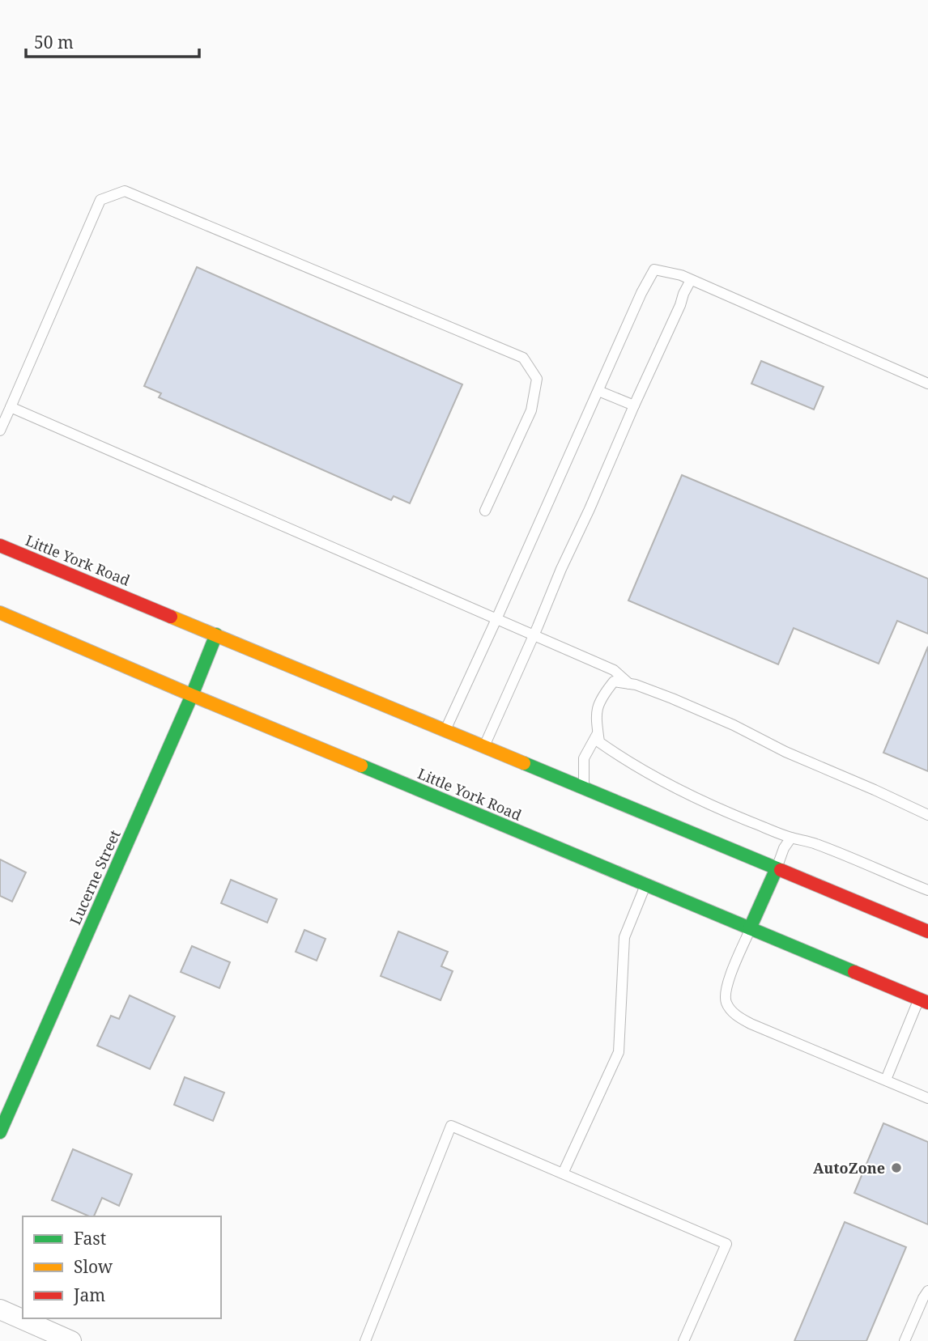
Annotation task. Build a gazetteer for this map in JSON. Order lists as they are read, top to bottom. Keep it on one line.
{"streets":{"main road":["Little York Road","Lucerne Street"]},"crossings":[["Little York Road","Lucerne Street"]],"places":["AutoZone"],"legend":["Fast","Slow","Jam"],"scale_bar":"50 m"}
